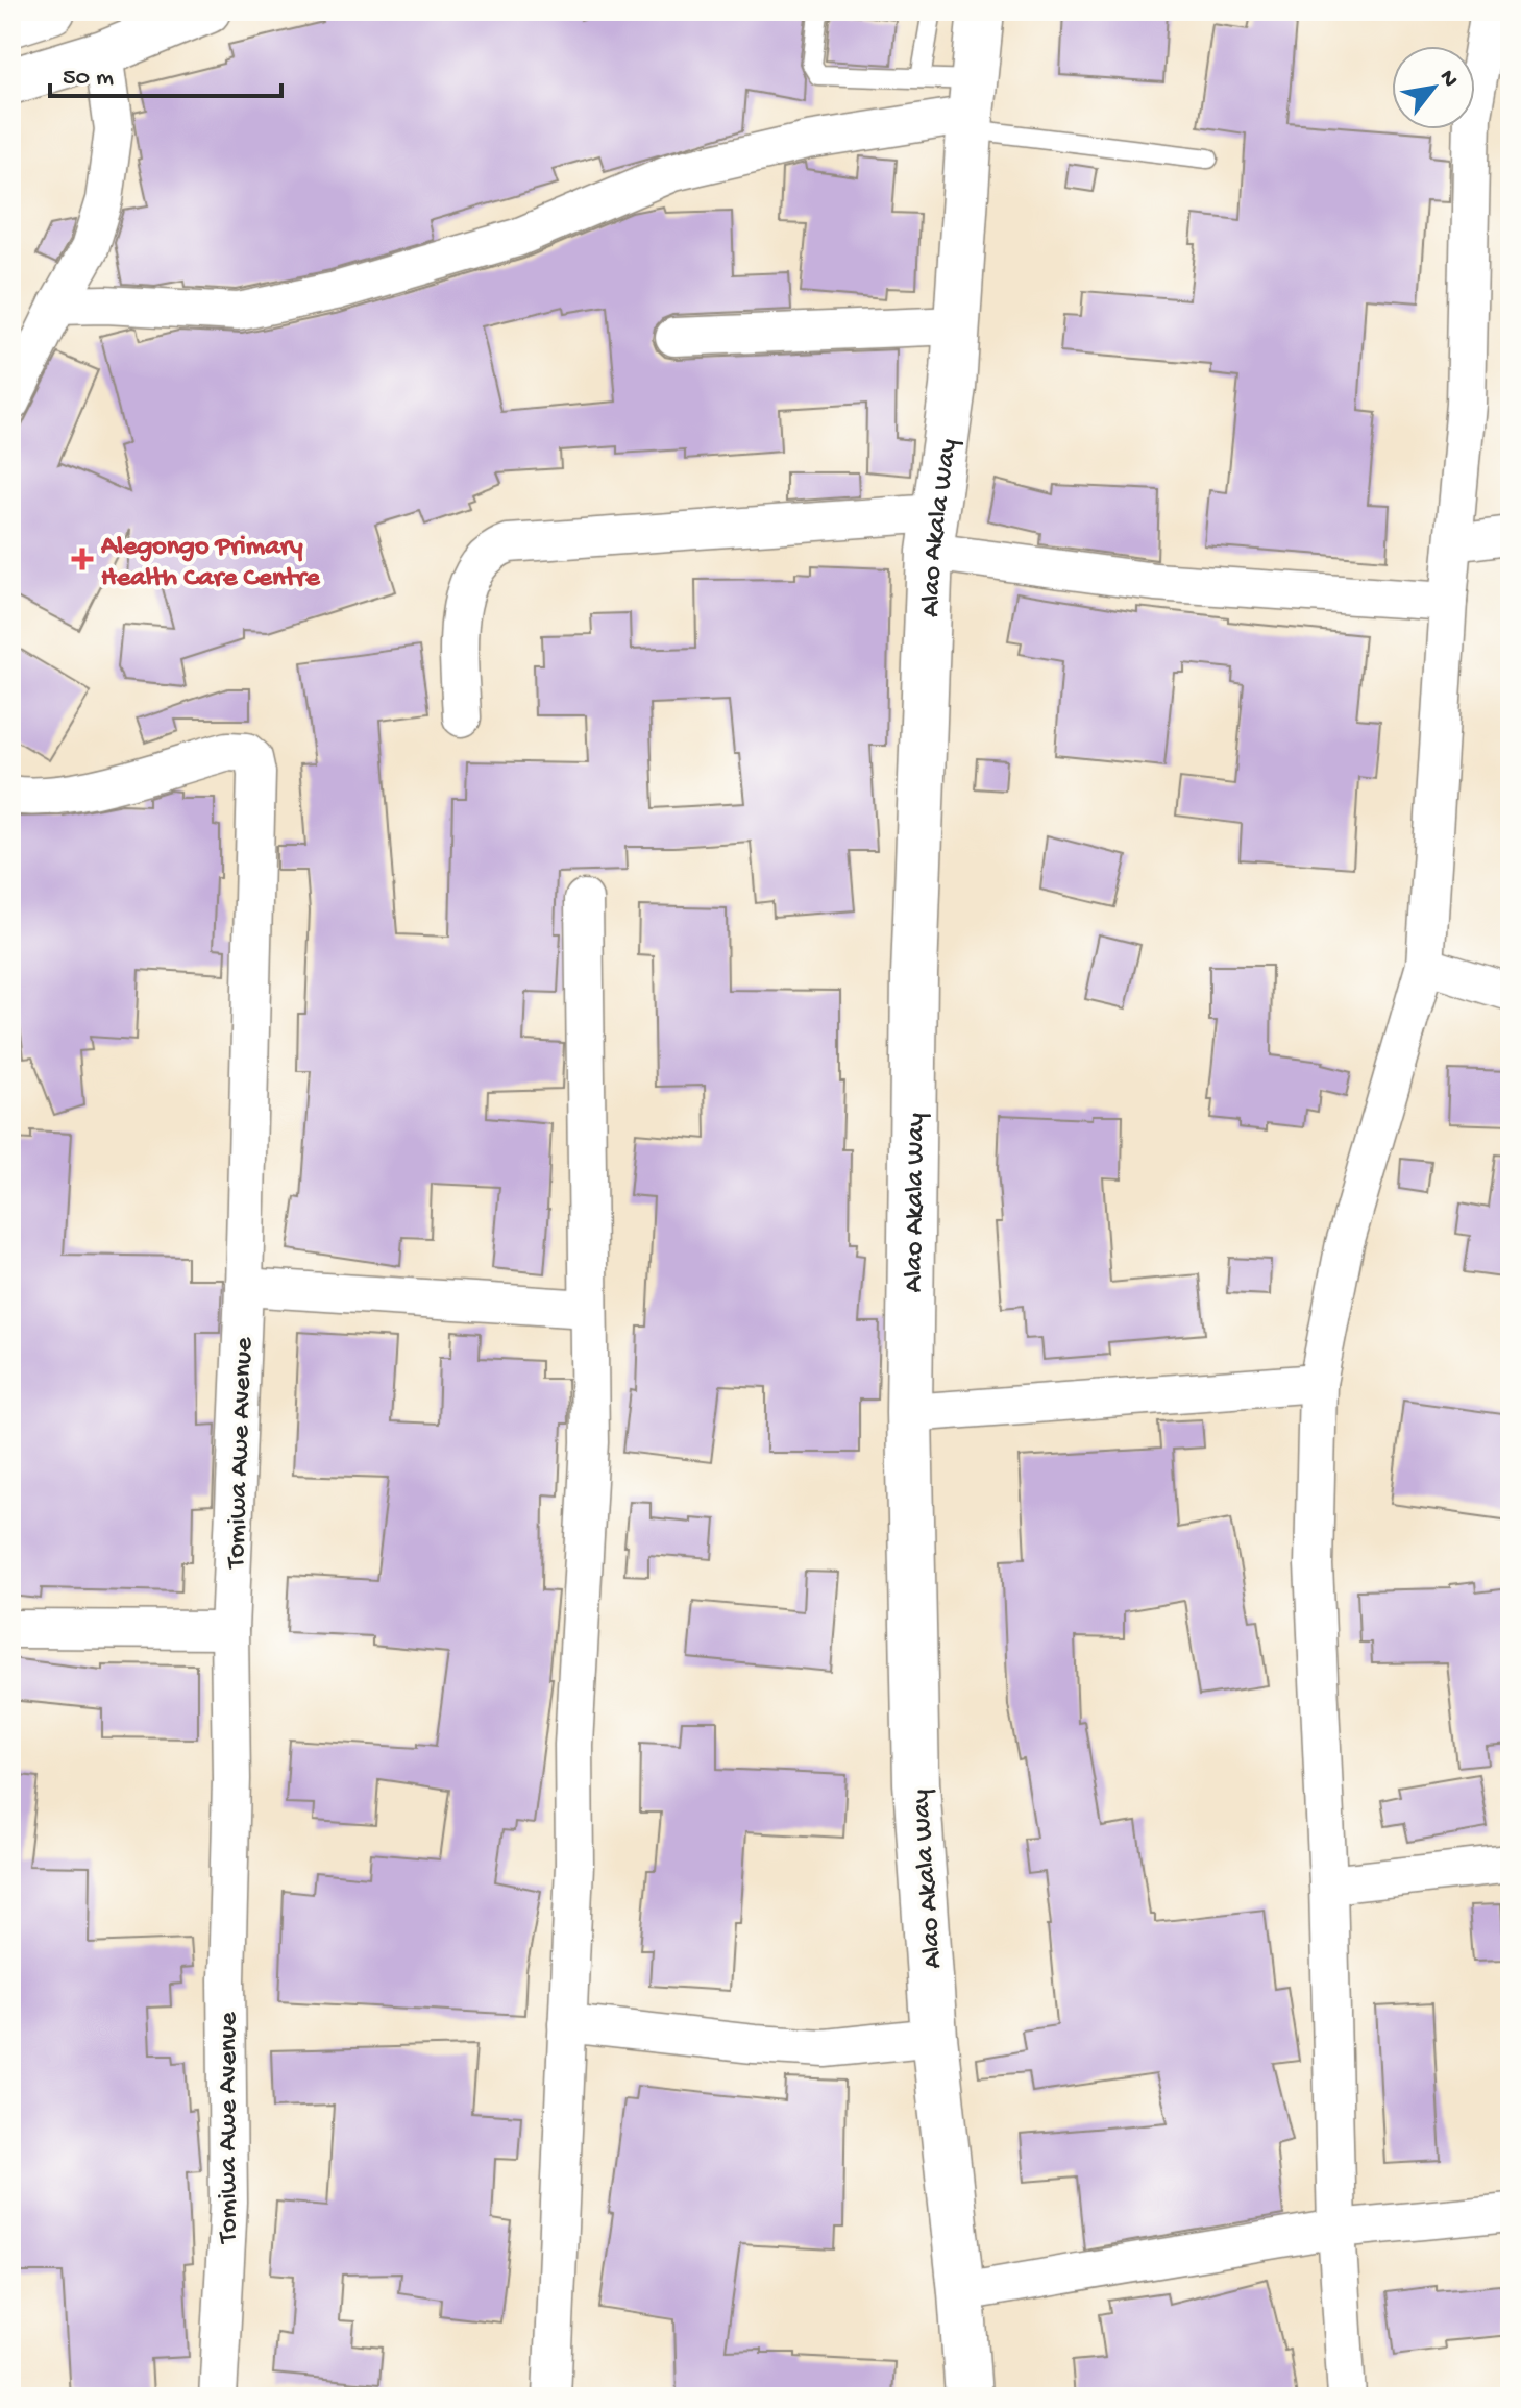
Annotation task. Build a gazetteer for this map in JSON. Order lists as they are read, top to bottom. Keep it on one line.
{"streets":{"street":["Alao Akala Way","Tomiwa Awe Avenue"]},"places":{"health":["Alegongo Primary Health Care Centre"]},"scale_bar":"50 m","north":"top right"}
